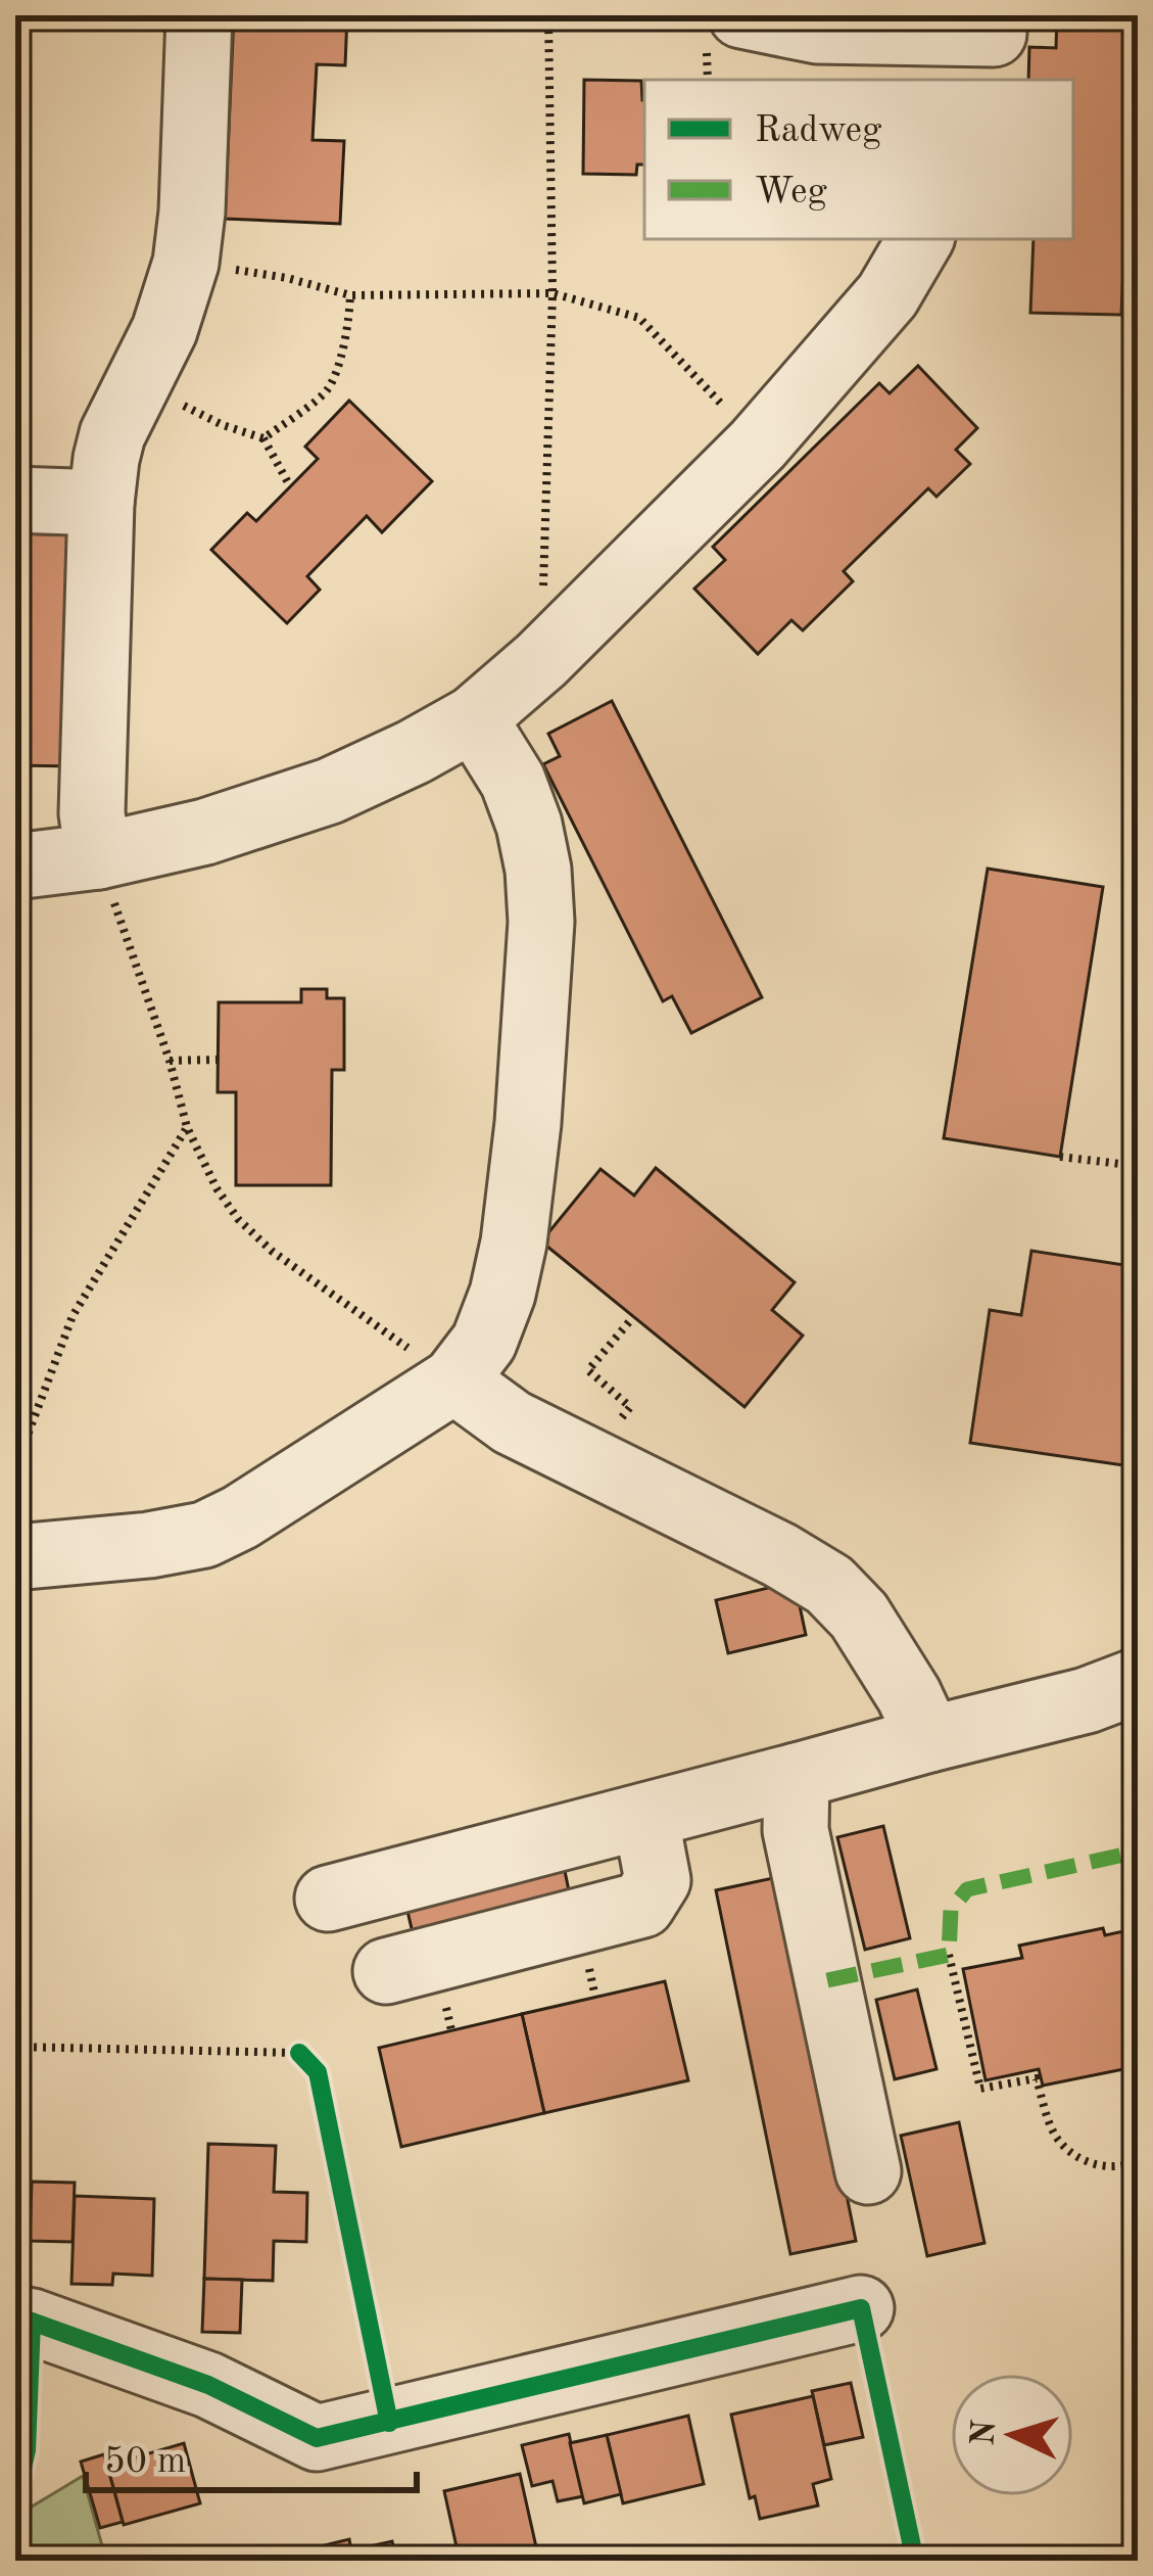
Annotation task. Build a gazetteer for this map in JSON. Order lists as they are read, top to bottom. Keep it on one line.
{"legend":["Radweg","Weg"],"scale_bar":"50 m","north":"left"}
